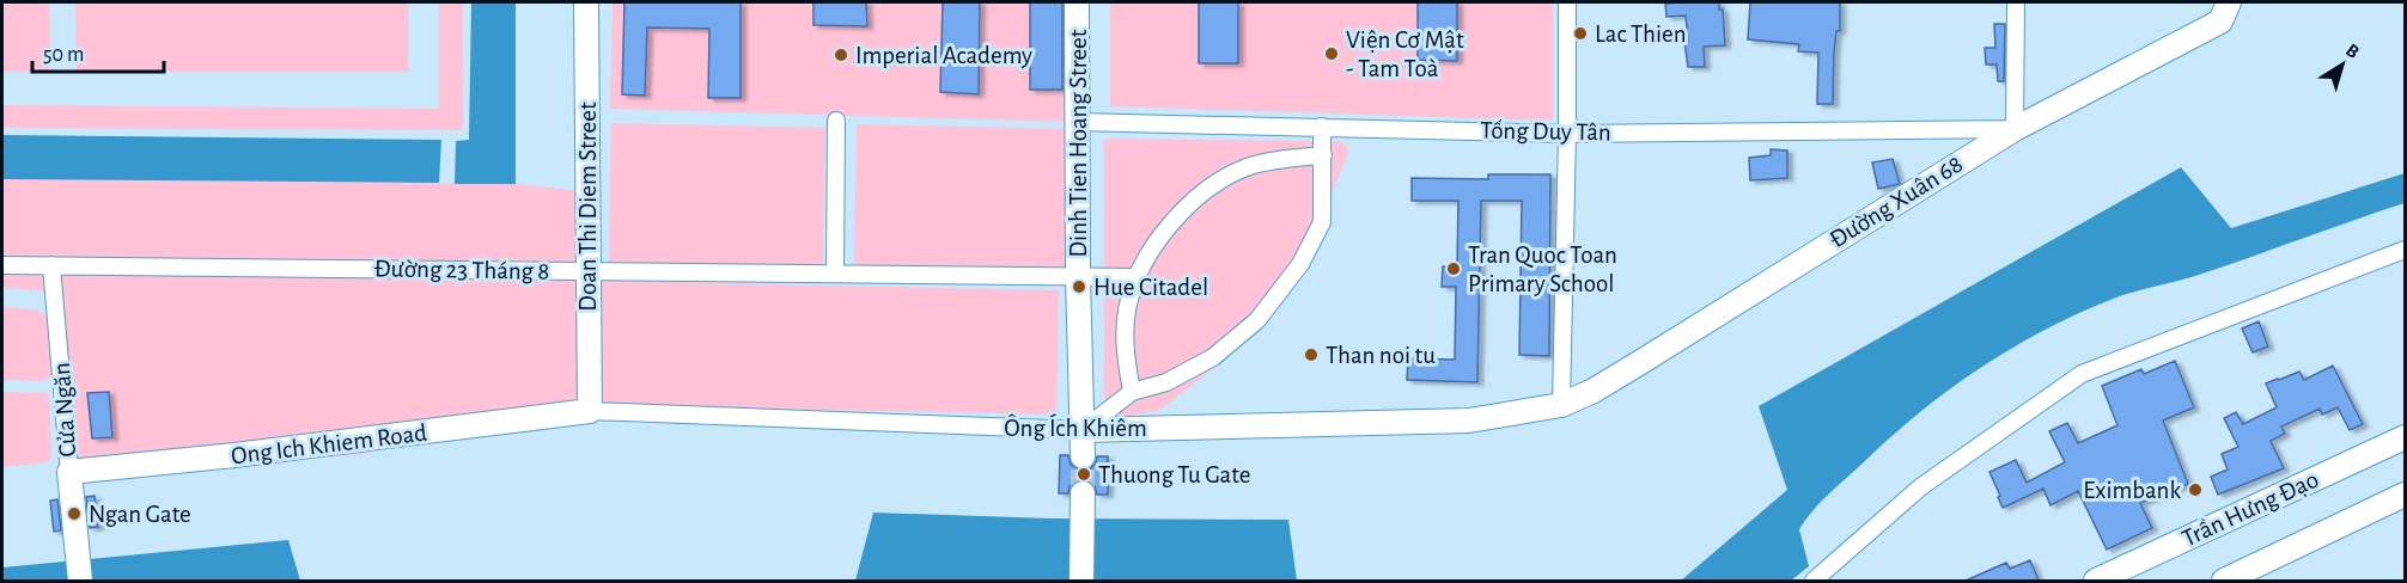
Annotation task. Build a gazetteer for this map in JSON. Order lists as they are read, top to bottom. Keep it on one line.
{"streets":{"street":["Tống Duy Tân","Dinh Tien Hoang Street","Đường Xuân 68","Doan Thi Diem Street","Đường 23 Tháng 8","Cửa Ngăn","Ông Ích Khiêm","Ong Ich Khiem Road","Trần Hưng Đạo"]},"crossings":[["Tống Duy Tân","Dinh Tien Hoang Street"],["Tống Duy Tân","Đường Xuân 68"],["Dinh Tien Hoang Street","Đường 23 Tháng 8"],["Dinh Tien Hoang Street","Ông Ích Khiêm"],["Đường Xuân 68","Ông Ích Khiêm"],["Doan Thi Diem Street","Đường 23 Tháng 8"],["Doan Thi Diem Street","Ông Ích Khiêm"],["Doan Thi Diem Street","Ong Ich Khiem Road"],["Đường 23 Tháng 8","Cửa Ngăn"],["Cửa Ngăn","Ong Ich Khiem Road"],["Ông Ích Khiêm","Ong Ich Khiem Road"]],"places":["Lac Thien","Viện Cơ Mật - Tam Toà","Imperial Academy","Tran Quoc Toan Primary School","Hue Citadel","Than noi tu","Thuong Tu Gate","Eximbank","Ngan Gate"],"scale_bar":"50 m","north":"top right"}
